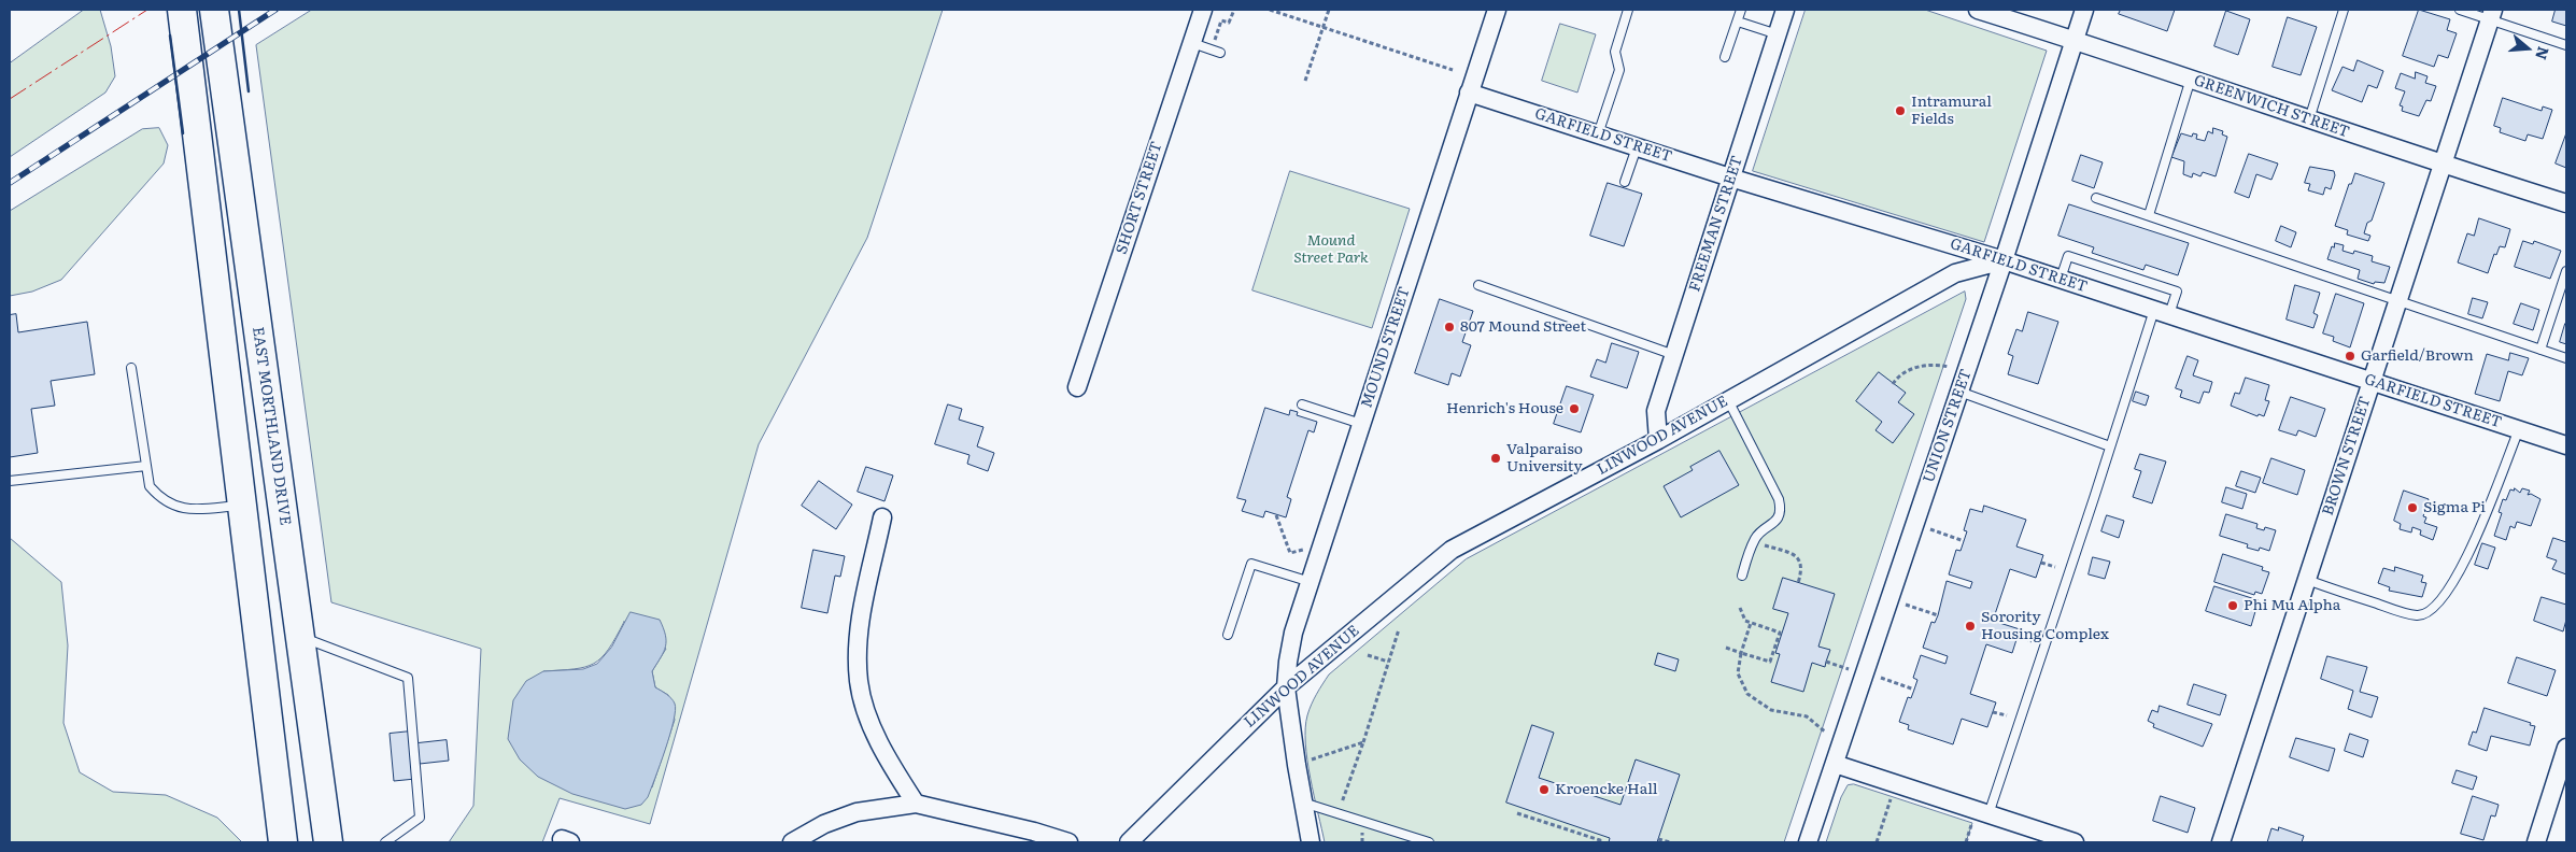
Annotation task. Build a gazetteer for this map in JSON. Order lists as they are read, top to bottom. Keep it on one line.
{"streets":{"highway":["EAST MORTHLAND DRIVE"],"street":["GREENWICH STREET","GARFIELD STREET","SHORT STREET","FREEMAN STREET","MOUND STREET","UNION STREET","LINWOOD AVENUE","BROWN STREET"]},"crossings":[["GREENWICH STREET","UNION STREET"],["GREENWICH STREET","BROWN STREET"],["GARFIELD STREET","FREEMAN STREET"],["GARFIELD STREET","MOUND STREET"],["GARFIELD STREET","UNION STREET"],["GARFIELD STREET","LINWOOD AVENUE"],["GARFIELD STREET","BROWN STREET"],["FREEMAN STREET","LINWOOD AVENUE"],["MOUND STREET","LINWOOD AVENUE"],["UNION STREET","LINWOOD AVENUE"]],"parks":["Mound Street Park"],"places":["Intramural Fields","807 Mound Street","Garfield/Brown","Henrich's House","Valparaiso University","Sigma Pi","Phi Mu Alpha","Sorority Housing Complex","Kroencke Hall"],"north":"right"}
